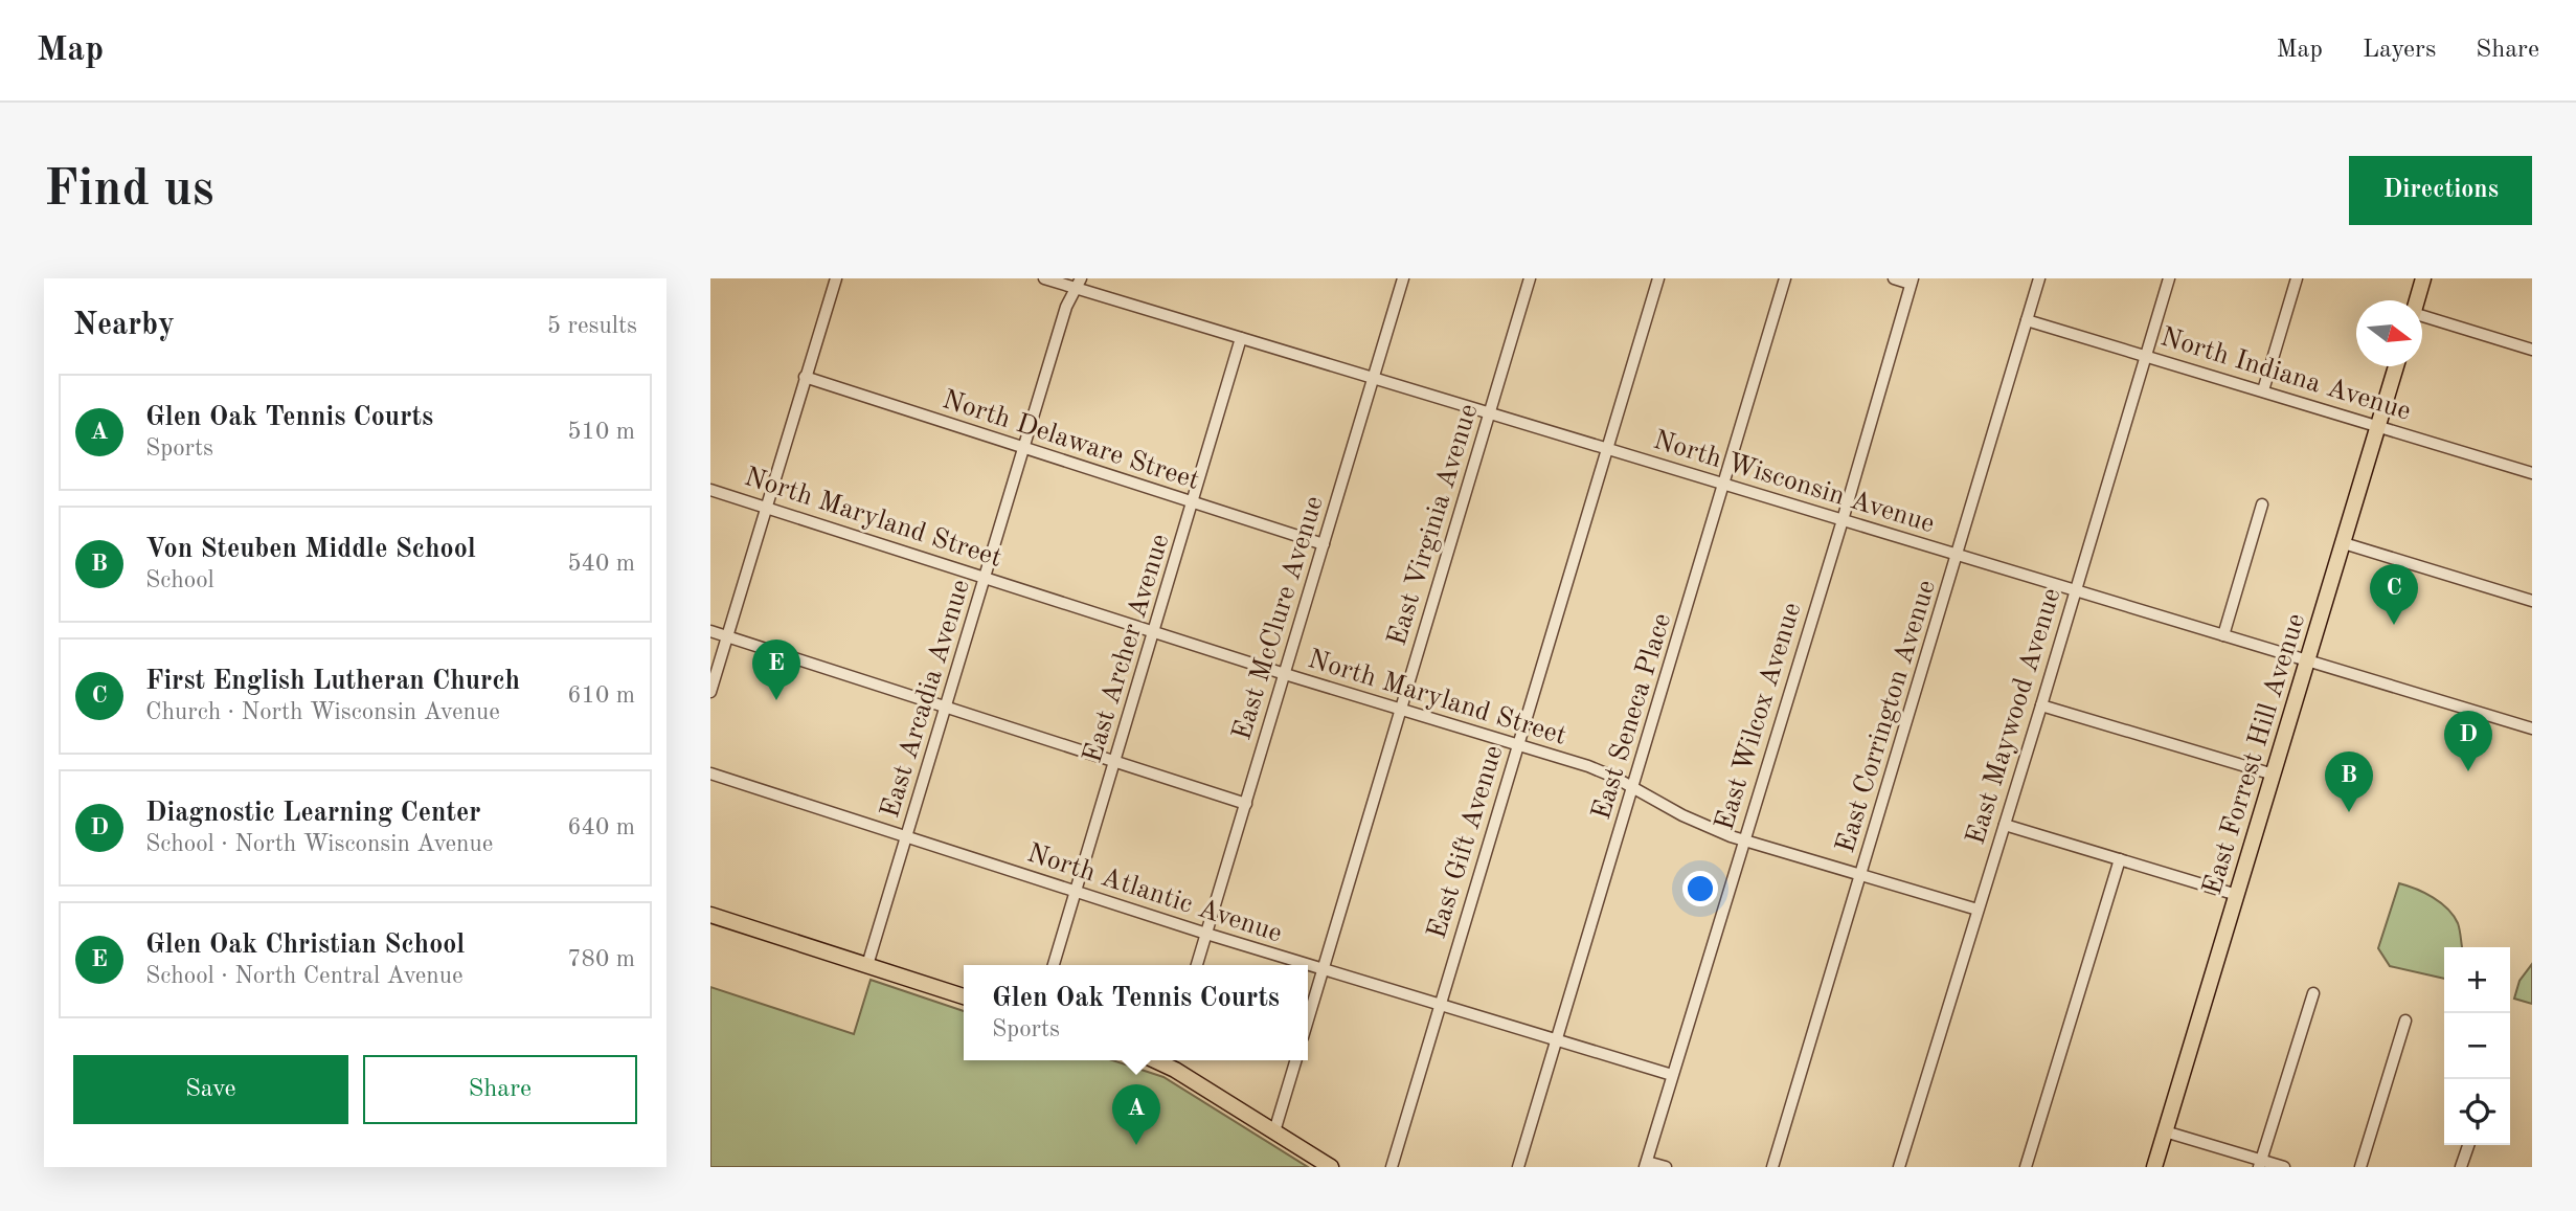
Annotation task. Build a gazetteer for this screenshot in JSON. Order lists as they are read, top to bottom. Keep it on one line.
{"streets":{"main road":["East Forrest Hill Avenue"],"street":["North Indiana Avenue","North Delaware Street","North Wisconsin Avenue","North Maryland Street","East Virginia Avenue","East McClure Avenue","East Archer Avenue","East Arcadia Avenue","East Seneca Place","East Wilcox Avenue","East Corrington Avenue","East Maywood Avenue","East Gift Avenue","North Atlantic Avenue"]},"crossings":[["North Indiana Avenue","East Corrington Avenue"],["North Indiana Avenue","East Maywood Avenue"],["North Indiana Avenue","East Forrest Hill Avenue"],["North Delaware Street","East McClure Avenue"],["North Delaware Street","East Archer Avenue"],["North Delaware Street","East Arcadia Avenue"],["North Wisconsin Avenue","East Virginia Avenue"],["North Wisconsin Avenue","East McClure Avenue"],["North Wisconsin Avenue","East Archer Avenue"],["North Wisconsin Avenue","East Arcadia Avenue"],["North Wisconsin Avenue","East Seneca Place"],["North Wisconsin Avenue","East Wilcox Avenue"],["North Wisconsin Avenue","East Corrington Avenue"],["North Wisconsin Avenue","East Maywood Avenue"],["North Wisconsin Avenue","East Forrest Hill Avenue"],["North Wisconsin Avenue","East Gift Avenue"],["North Maryland Street","East Virginia Avenue"],["North Maryland Street","East McClure Avenue"],["North Maryland Street","East Archer Avenue"],["North Maryland Street","East Arcadia Avenue"],["North Maryland Street","East Seneca Place"],["North Maryland Street","East Wilcox Avenue"],["North Maryland Street","East Corrington Avenue"],["North Maryland Street","East Maywood Avenue"],["North Maryland Street","East Gift Avenue"],["East Virginia Avenue","North Atlantic Avenue"],["East McClure Avenue","North Atlantic Avenue"],["East Archer Avenue","North Atlantic Avenue"],["East Arcadia Avenue","North Atlantic Avenue"],["East Seneca Place","North Atlantic Avenue"],["East Wilcox Avenue","North Atlantic Avenue"],["East Gift Avenue","North Atlantic Avenue"]],"north":"right","page":{"header":"Map","nav":["Map","Layers","Share"],"buttons":["Directions",["Save","Share"]],"title":"Find us","heading":["Nearby","5 results"],"list":[{"mark":"A","name":"Glen Oak Tennis Courts","note":"Sports","value":"510 m"},{"mark":"B","name":"Von Steuben Middle School","note":"School","value":"540 m"},{"mark":"C","name":"First English Lutheran Church","note":"Church · North Wisconsin Avenue","value":"610 m"},{"mark":"D","name":"Diagnostic Learning Center","note":"School · North Wisconsin Avenue","value":"640 m"},{"mark":"E","name":"Glen Oak Christian School","note":"School · North Central Avenue","value":"780 m"}],"pins":["C","E","D","B","A"],"map_buttons":["+","−"],"popup":["Glen Oak Tennis Courts","Sports"]}}
